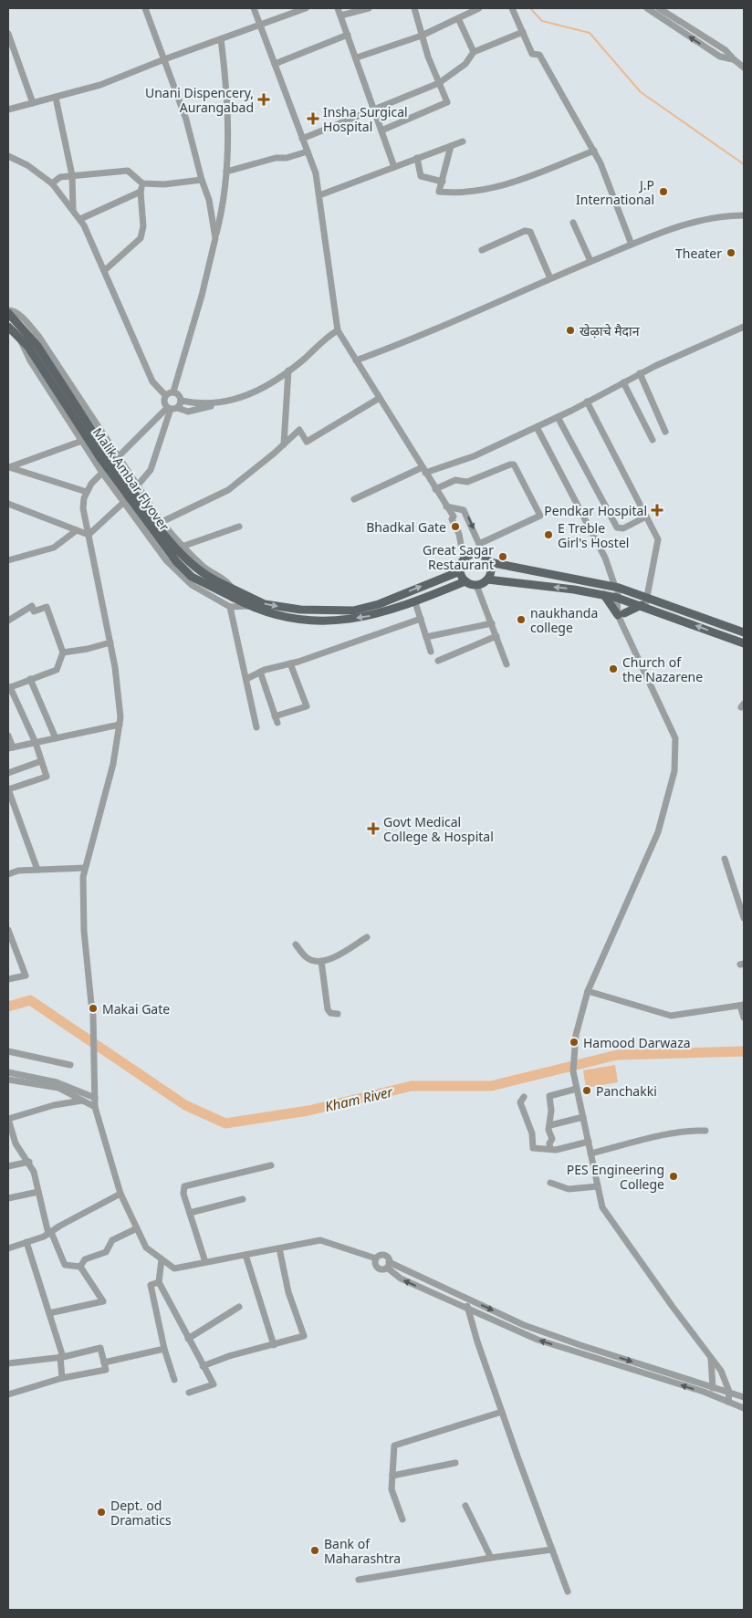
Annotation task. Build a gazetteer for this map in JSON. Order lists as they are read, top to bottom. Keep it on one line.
{"streets":{"main road":["Malik Ambar Flyover"]},"water":["Kham River"],"places":{"health":["Unani Dispencery, Aurangabad","Insha Surgical Hospital","Pendkar Hospital","Govt Medical College & Hospital"],"other":["J.P International","Theater","खेऴाचे मैदान","Bhadkal Gate","E Treble Girl's Hostel","Great Sagar Restaurant","naukhanda college","Church of the Nazarene","Makai Gate","Hamood Darwaza","Panchakki","PES Engineering College","Dept. od Dramatics","Bank of Maharashtra"]}}
